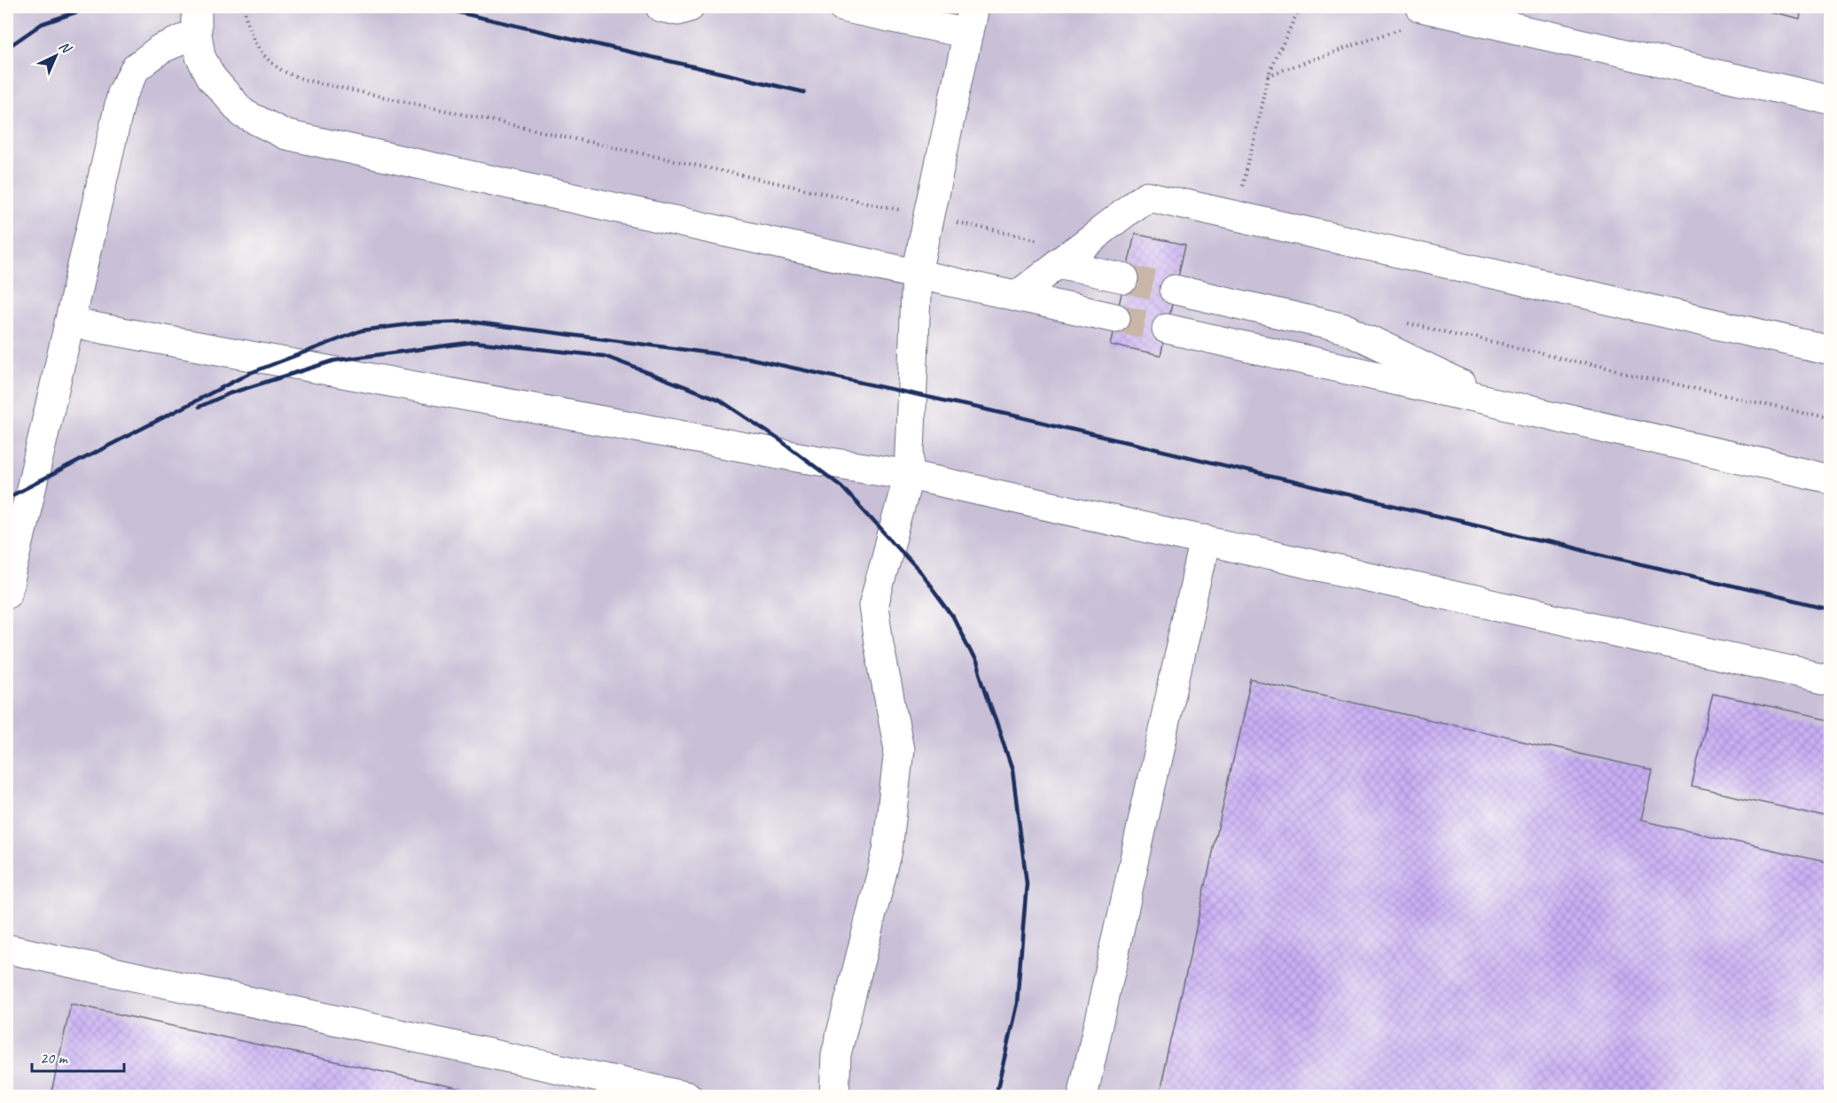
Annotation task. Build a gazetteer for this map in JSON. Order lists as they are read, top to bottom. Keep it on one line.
{"scale_bar":"20 m","north":"top right"}
